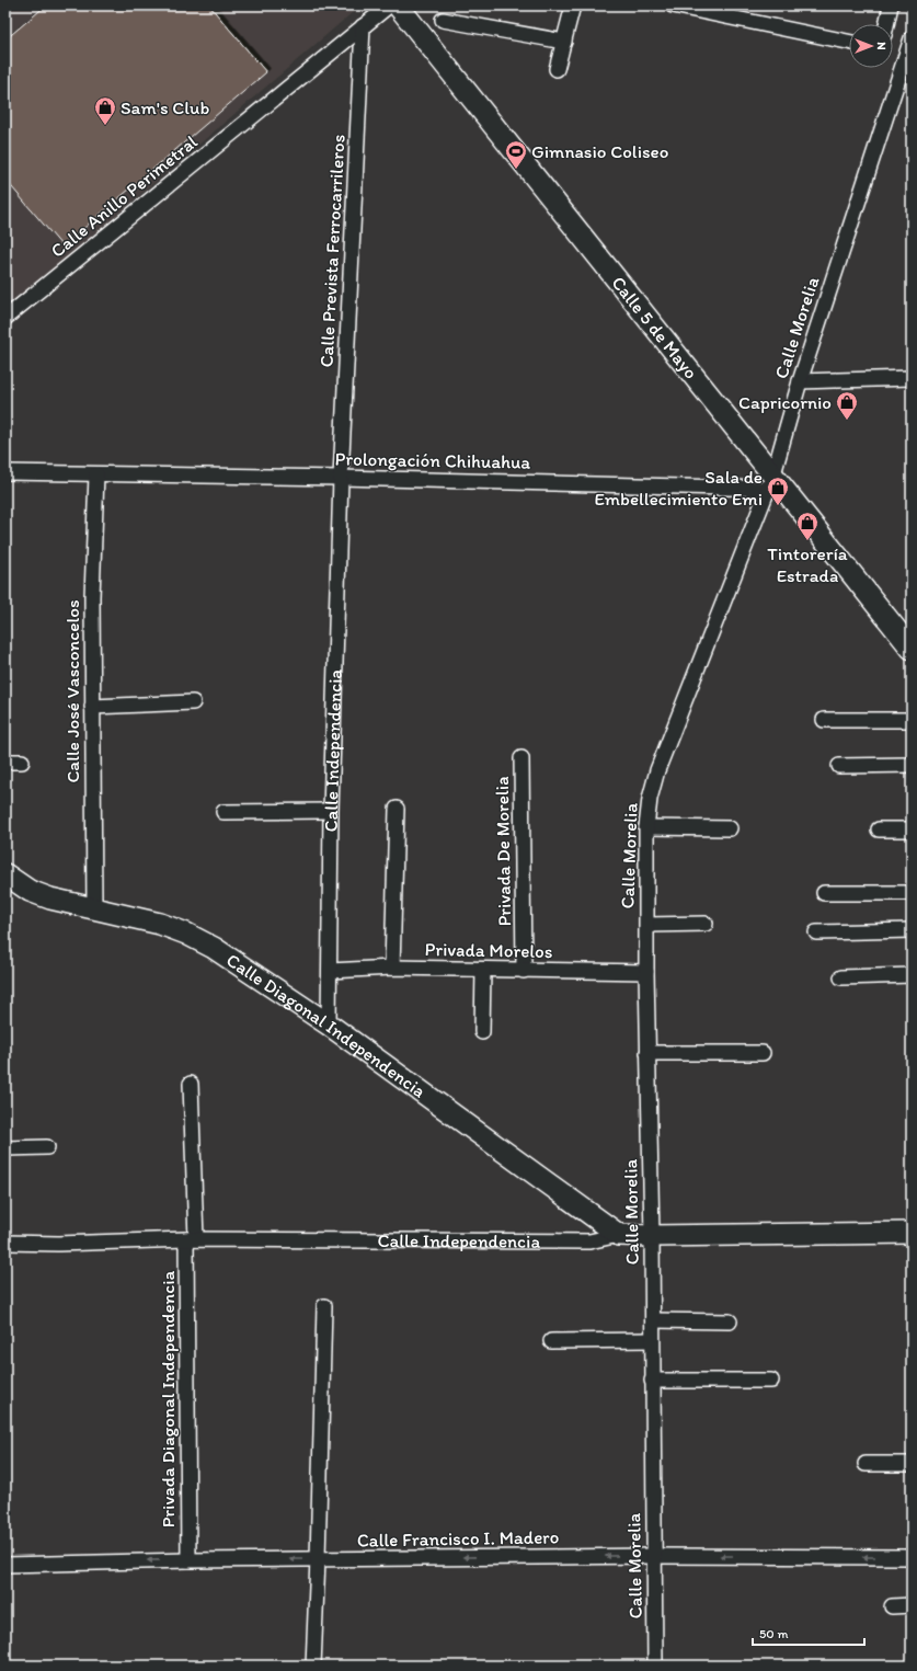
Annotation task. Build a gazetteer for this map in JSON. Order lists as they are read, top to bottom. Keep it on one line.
{"streets":{"main road":["Calle 5 de Mayo","Calle Independencia","Calle Diagonal Independencia"],"street":["Calle Anillo Perimetral","Calle Prevista Ferrocarrileros","Calle Morelia","Prolongación Chihuahua","Calle José Vasconcelos","Privada De Morelia","Privada Morelos","Privada Diagonal Independencia","Calle Francisco I. Madero"]},"crossings":[["Calle Anillo Perimetral","Calle Prevista Ferrocarrileros"],["Calle Prevista Ferrocarrileros","Prolongación Chihuahua"],["Calle Prevista Ferrocarrileros","Calle Independencia"],["Calle 5 de Mayo","Calle Morelia"],["Calle 5 de Mayo","Prolongación Chihuahua"],["Calle Morelia","Prolongación Chihuahua"],["Calle Morelia","Calle Independencia"],["Calle Morelia","Privada Morelos"],["Calle Morelia","Calle Francisco I. Madero"],["Prolongación Chihuahua","Calle José Vasconcelos"],["Prolongación Chihuahua","Calle Independencia"],["Calle José Vasconcelos","Calle Diagonal Independencia"],["Calle Independencia","Privada Morelos"],["Calle Independencia","Calle Diagonal Independencia"],["Calle Independencia","Privada Diagonal Independencia"],["Privada De Morelia","Privada Morelos"],["Privada Diagonal Independencia","Calle Francisco I. Madero"]],"one_way":["Calle Francisco I. Madero"],"places":{"shop":["Sam's Club","Capricornio","Sala de Embellecimiento Emi","Tintorería Estrada"],"sports":["Gimnasio Coliseo"]},"scale_bar":"50 m","north":"right"}
